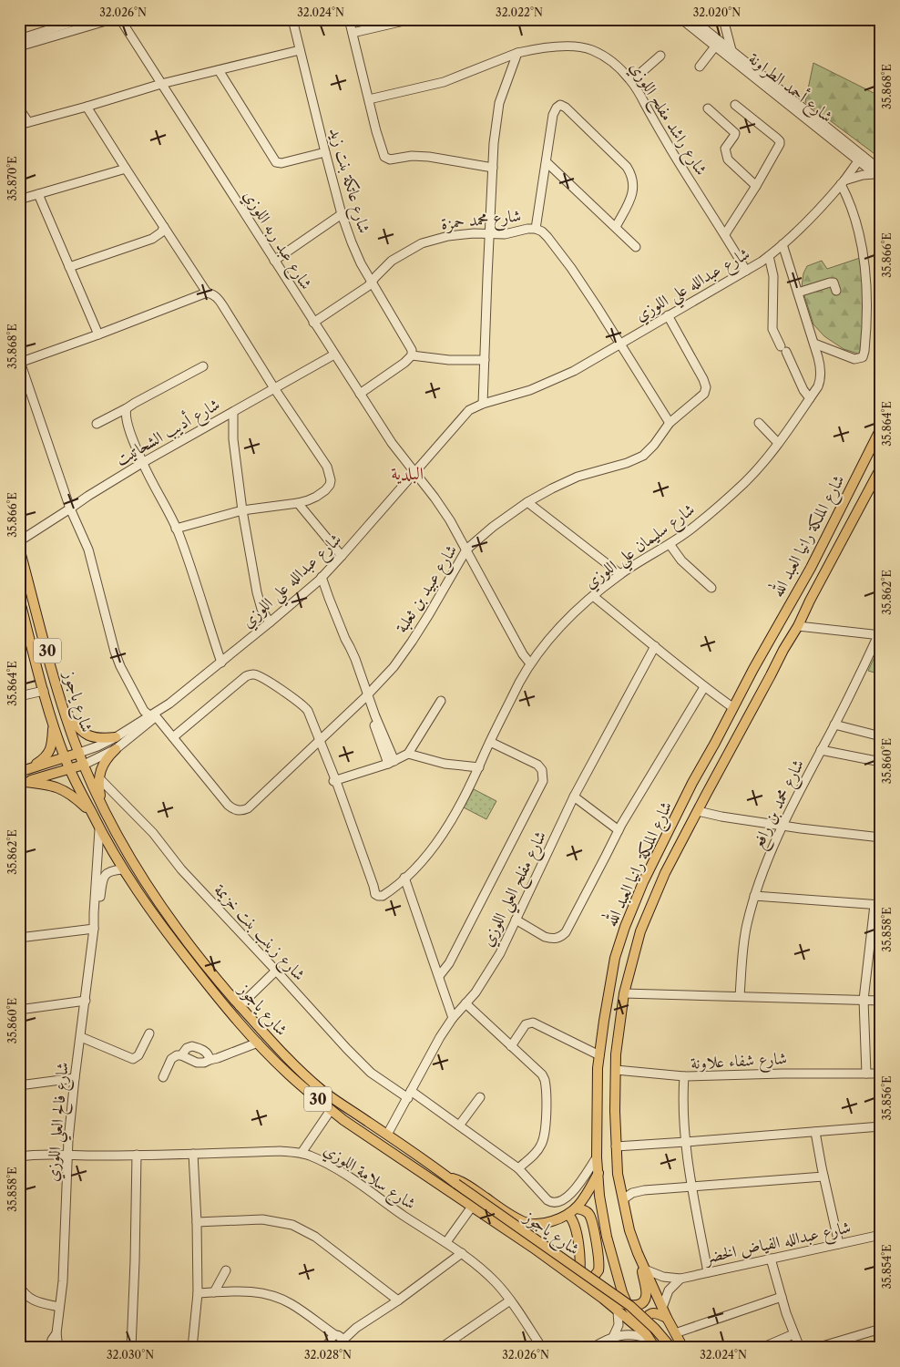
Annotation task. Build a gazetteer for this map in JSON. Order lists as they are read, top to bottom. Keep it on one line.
{"streets":{"main road":["شارع الملكة رانيا العبد الله","30","شارع ياجوز"],"street":["شارع أحمد الطراونة","شارع راشد مفلح اللوزي","شارع عاتكة بنت زيد","شارع محمد حمزة","شارع عبد ربه اللوزي","شارع عبدالله علي اللوزي","شارع أديب الشحاتيت","شارع سليمان علي اللوزي","شارع عبيد بن ثعلبة","شارع محمد بن رافع","شارع مفلح العلي اللوزي","شارع زينب بنت خزيمة","شارع شفاء علاونة","شارع فالح العلي اللوزي","شارع سلامة اللوزي","شارع عبدالله الفياض الخضر"]},"crossings":[["شارع أحمد الطراونة","شارع عبدالله علي اللوزي"],["شارع راشد مفلح اللوزي","شارع عبدالله علي اللوزي"],["شارع عاتكة بنت زيد","شارع محمد حمزة"],["شارع محمد حمزة","شارع عبد ربه اللوزي"],["شارع محمد حمزة","شارع عبدالله علي اللوزي"],["شارع محمد حمزة","شارع عبيد بن ثعلبة"],["شارع عبد ربه اللوزي","شارع عبدالله علي اللوزي"],["شارع عبد ربه اللوزي","شارع أديب الشحاتيت"],["شارع عبد ربه اللوزي","شارع سليمان علي اللوزي"],["شارع عبد ربه اللوزي","شارع عبيد بن ثعلبة"],["شارع عبدالله علي اللوزي","شارع سليمان علي اللوزي"],["شارع عبدالله علي اللوزي","شارع عبيد بن ثعلبة"],["شارع عبدالله علي اللوزي","شارع ياجوز"],["شارع الملكة رانيا العبد الله","شارع ياجوز"],["شارع الملكة رانيا العبد الله","شارع زينب بنت خزيمة"],["شارع الملكة رانيا العبد الله","شارع عبدالله الفياض الخضر"],["شارع ياجوز","شارع مفلح العلي اللوزي"],["شارع ياجوز","شارع فالح العلي اللوزي"],["شارع مفلح العلي اللوزي","شارع زينب بنت خزيمة"],["شارع شفاء علاونة","شارع عبدالله الفياض الخضر"],["شارع فالح العلي اللوزي","شارع سلامة اللوزي"]],"districts":["البلدية"],"coordinates":["32.026°N","32.024°N","32.022°N","32.020°N","35.868°E","35.870°E","35.866°E","35.864°E","35.862°E","35.860°E","35.858°E","35.856°E","35.854°E","32.030°N","32.028°N"]}
